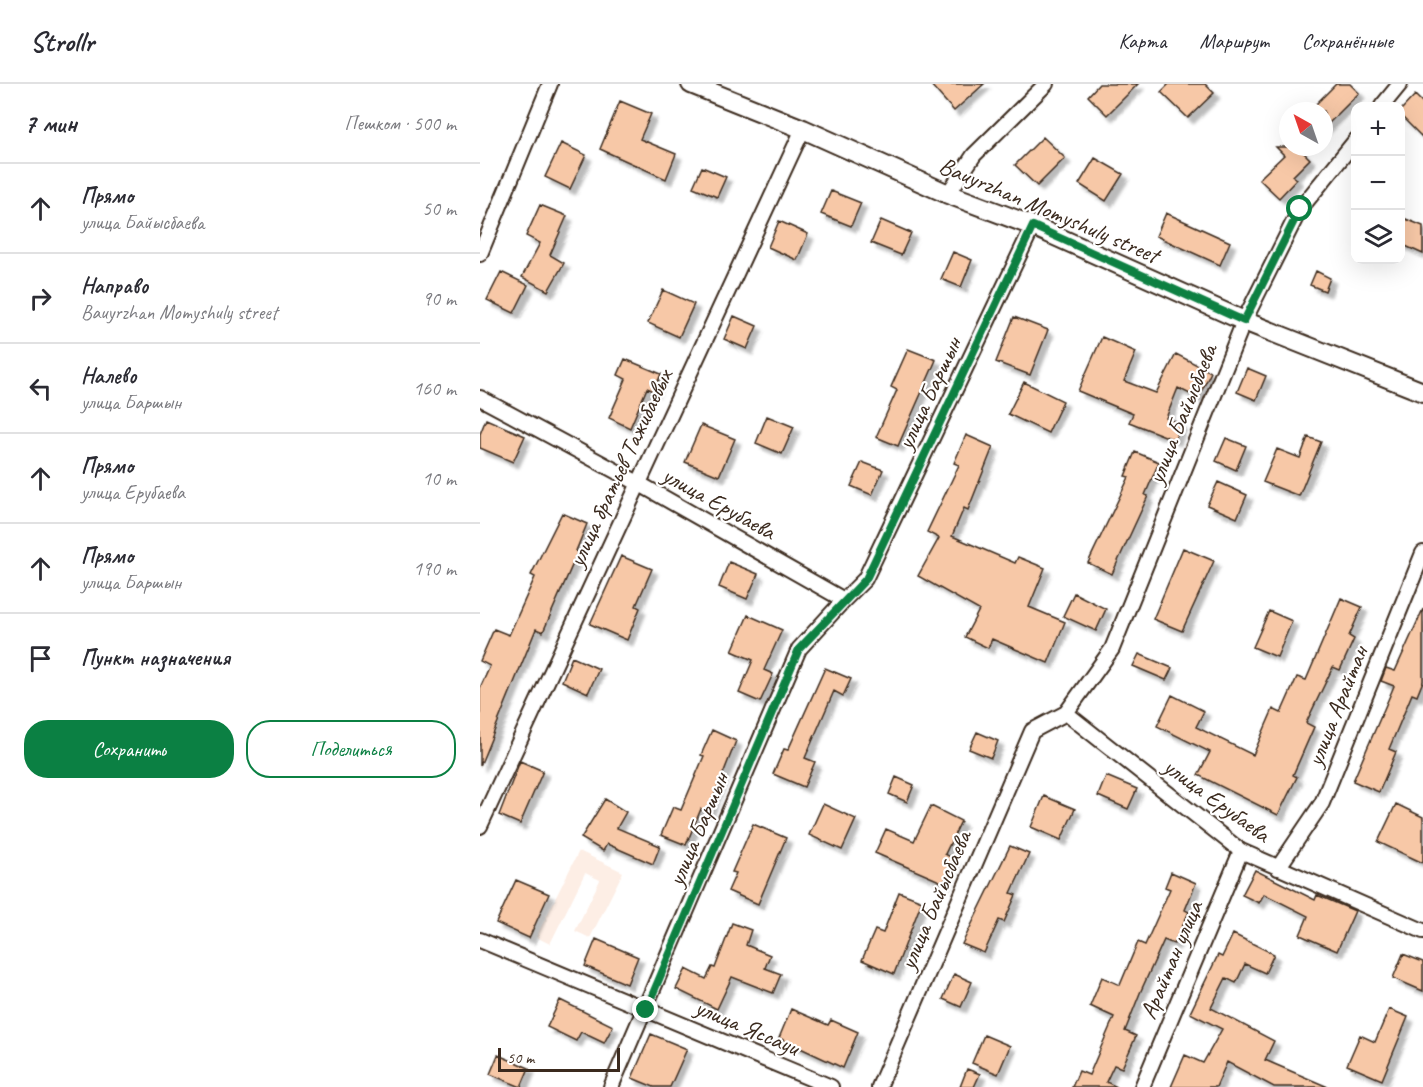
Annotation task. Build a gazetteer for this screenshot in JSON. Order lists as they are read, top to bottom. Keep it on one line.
{"streets":{"street":["Bauyrzhan Momyshuly street","улица Баршын","улица Байысбаева","улица братьев Тажибаевых","улица Ерубаева","улица Арайтан","Арайтан улица","улица Яссауи"]},"crossings":[["Bauyrzhan Momyshuly street","улица Баршын"],["Bauyrzhan Momyshuly street","улица Байысбаева"],["Bauyrzhan Momyshuly street","улица братьев Тажибаевых"],["улица Баршын","улица Ерубаева"],["улица Баршын","улица Яссауи"],["улица Байысбаева","улица Ерубаева"],["улица братьев Тажибаевых","улица Ерубаева"],["улица Ерубаева","улица Арайтан"],["улица Ерубаева","Арайтан улица"]],"scale_bar":"50 m","north":"top left","page":{"header":"Strollr","nav":["Карта","Маршрут","Сохранённые"],"heading":["7 мин","Пешком · 500 m"],"map_buttons":["+","−"],"list":[["Прямо","улица Байысбаева","50 m"],["Направо","Bauyrzhan Momyshuly street","90 m"],["Налево","улица Баршын","160 m"],["Прямо","улица Ерубаева","10 m"],["Прямо","улица Баршын","190 m"],"Пункт назначения"],"buttons":["Сохранить","Поделиться"],"scale":"50 m"}}
